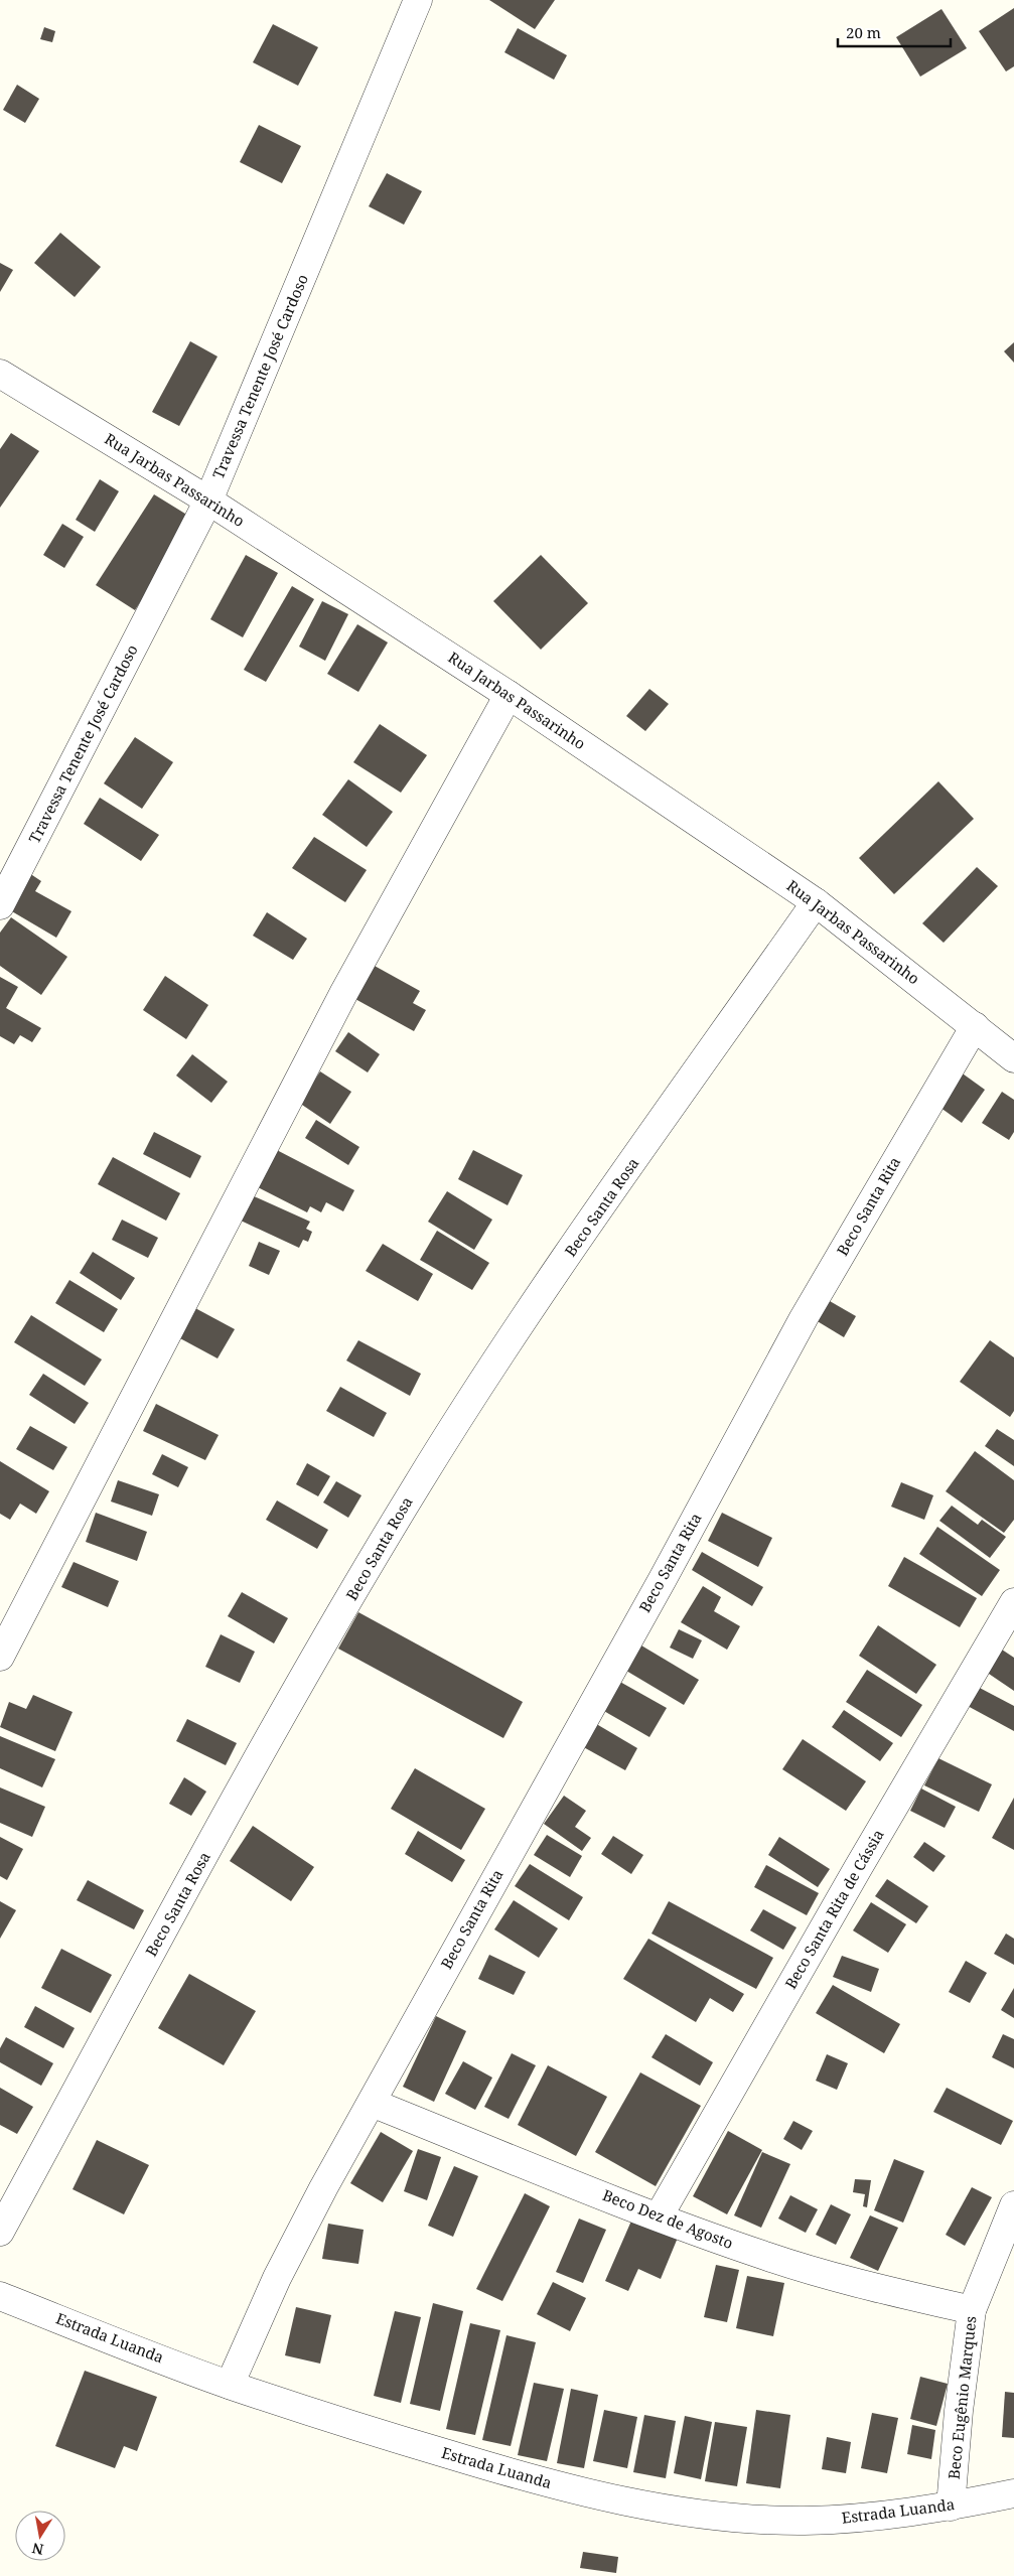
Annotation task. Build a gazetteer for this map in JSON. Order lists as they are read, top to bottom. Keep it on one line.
{"streets":{"street":["Travessa Tenente José Cardoso","Rua Jarbas Passarinho","Beco Santa Rita","Beco Santa Rosa","Beco Santa Rita de Cássia","Beco Dez de Agosto","Estrada Luanda","Beco Eugênio Marques"]},"crossings":[["Travessa Tenente José Cardoso","Rua Jarbas Passarinho"],["Rua Jarbas Passarinho","Beco Santa Rita"],["Rua Jarbas Passarinho","Beco Santa Rosa"],["Beco Santa Rita","Beco Dez de Agosto"],["Beco Santa Rita","Estrada Luanda"],["Beco Santa Rita de Cássia","Beco Dez de Agosto"],["Beco Dez de Agosto","Beco Eugênio Marques"],["Estrada Luanda","Beco Eugênio Marques"]],"scale_bar":"20 m","north":"bottom"}
